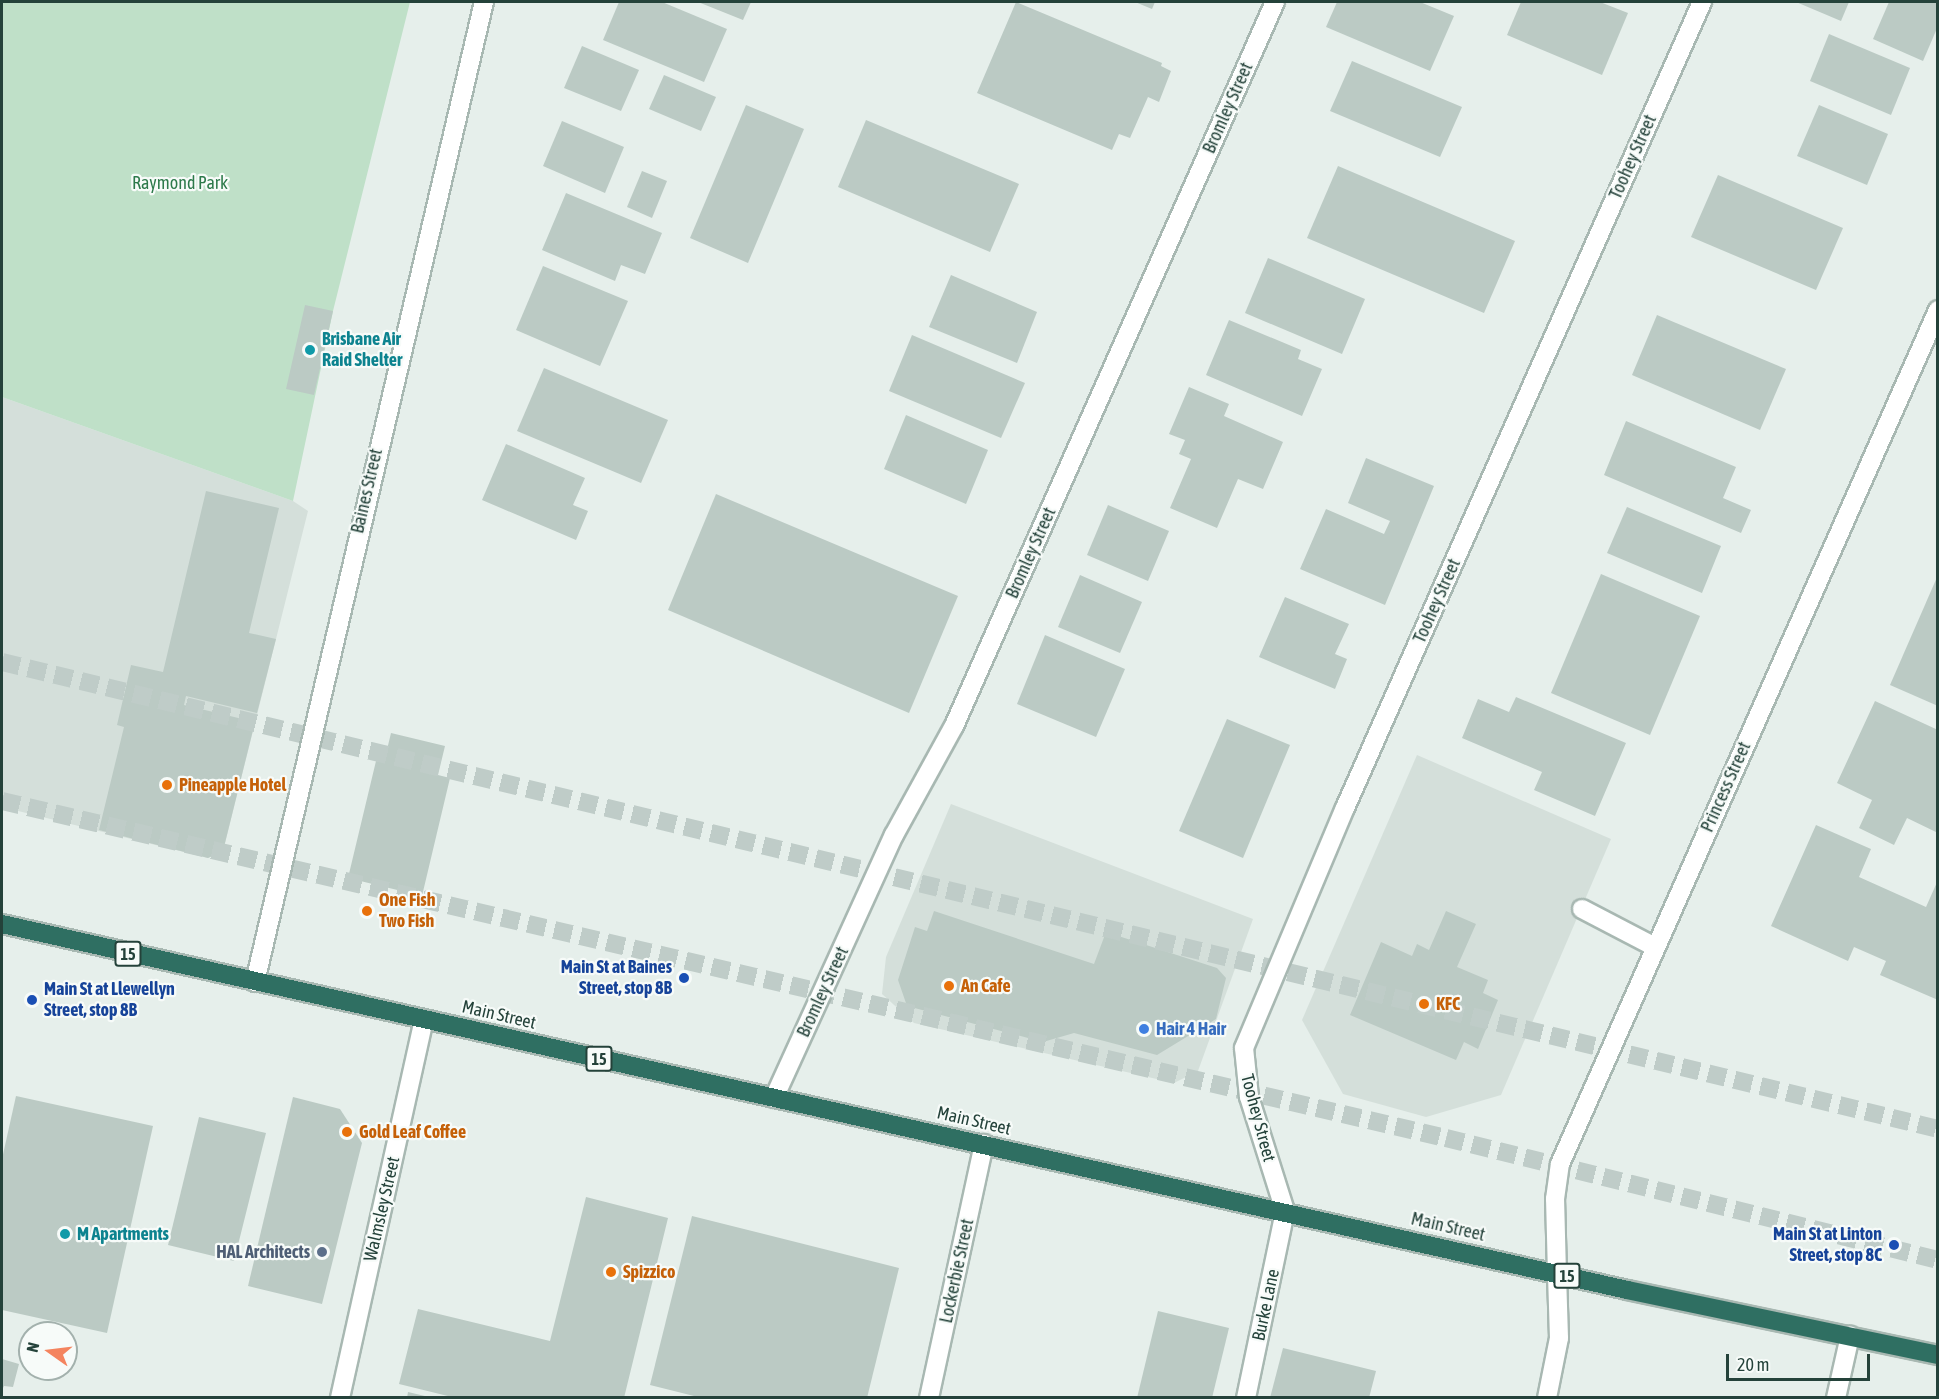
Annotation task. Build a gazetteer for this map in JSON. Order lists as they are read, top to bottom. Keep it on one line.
{"streets":{"highway":["15","Main Street"],"street":["Bromley Street","Toohey Street","Baines Street","Princess Street","Walmsley Street","Lockerbie Street","Burke Lane"]},"crossings":[["Bromley Street","Main Street"],["Toohey Street","Main Street"],["Toohey Street","Burke Lane"],["Baines Street","Main Street"],["Princess Street","Main Street"],["Main Street","Walmsley Street"],["Main Street","Lockerbie Street"],["Main Street","Burke Lane"]],"parks":["Raymond Park"],"places":["Brisbane Air Raid Shelter","Pineapple Hotel","One Fish Two Fish","Main St at Baines Street, stop 8B","An Cafe","Main St at Llewellyn Street, stop 8B","KFC","Hair 4 Hair","Gold Leaf Coffee","M Apartments","Main St at Linton Street, stop 8C","HAL Architects","Spizzico"],"scale_bar":"20 m","north":"left"}
